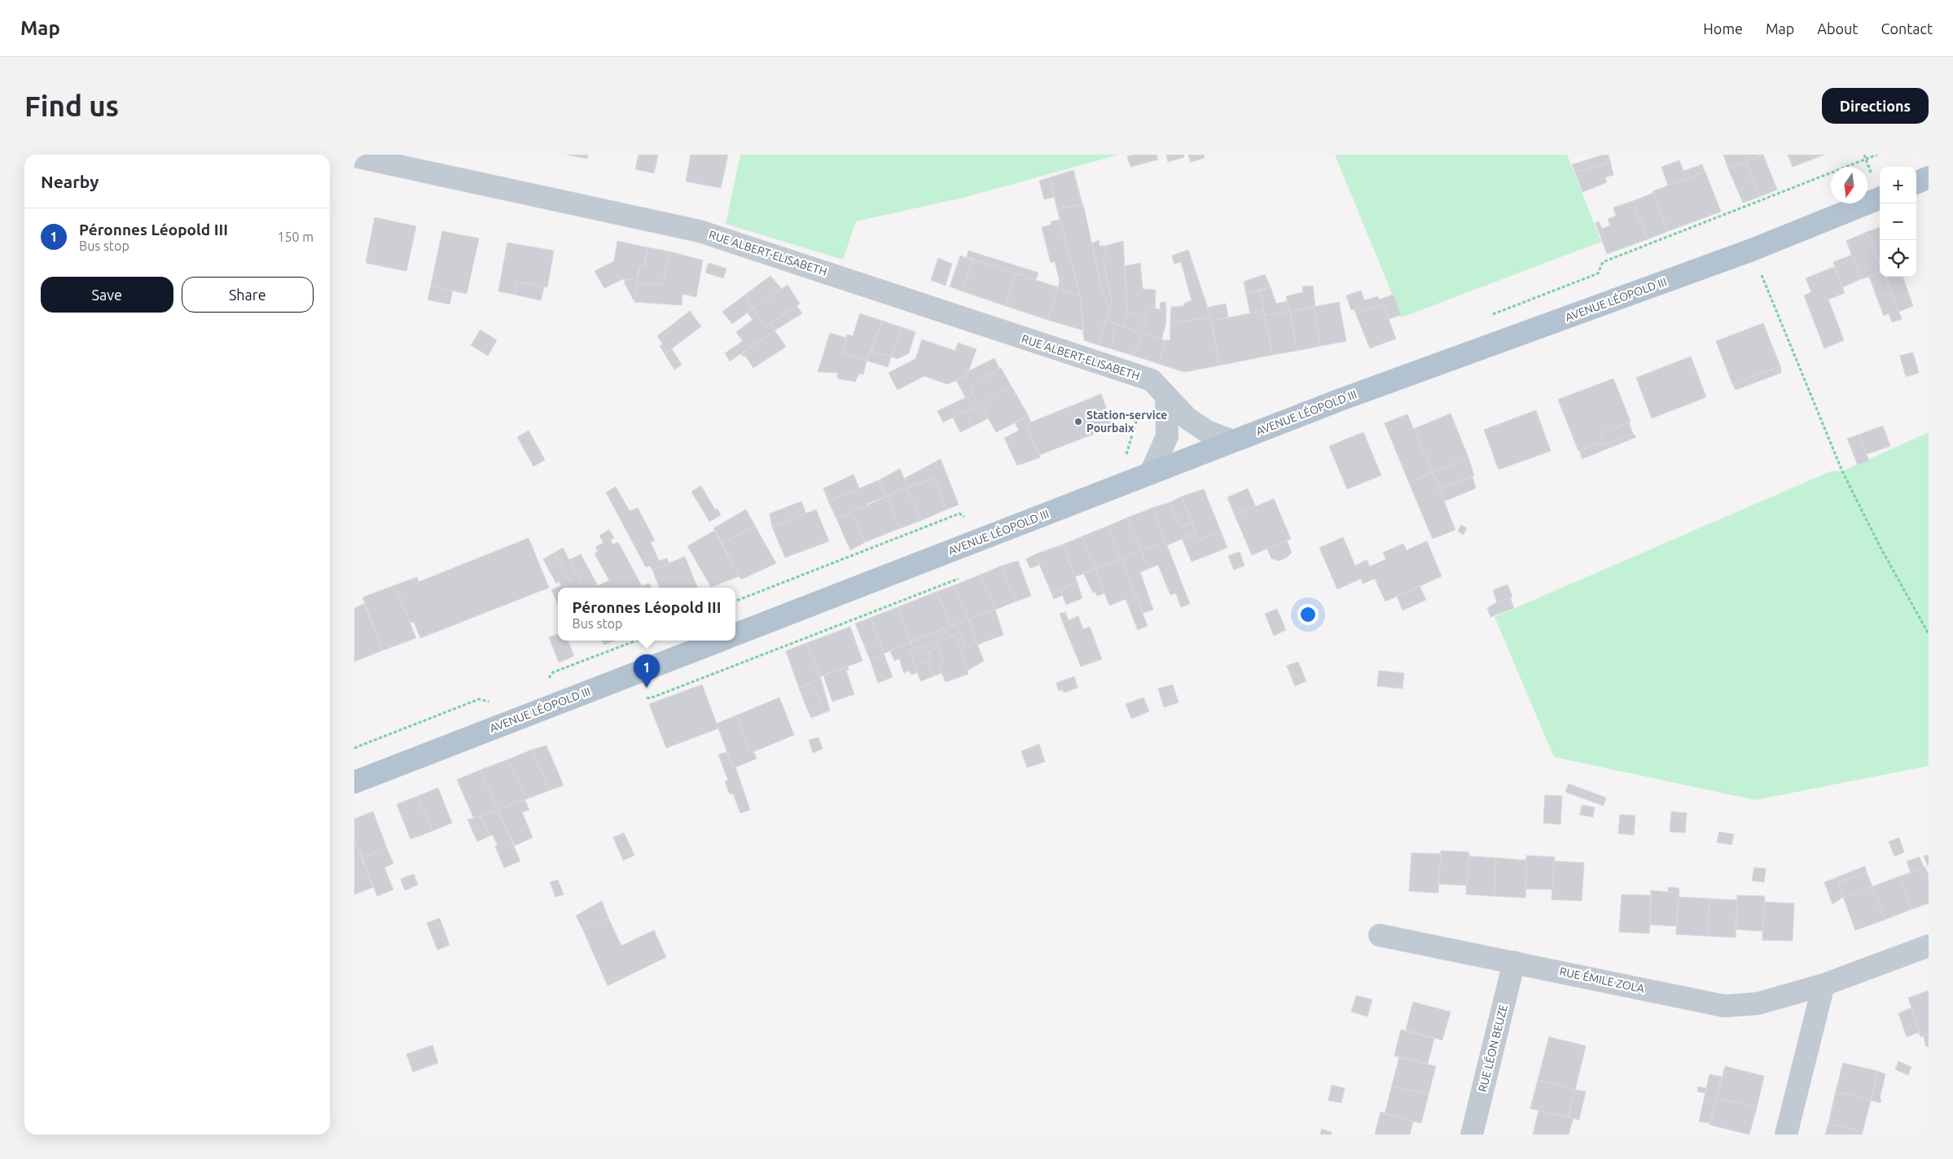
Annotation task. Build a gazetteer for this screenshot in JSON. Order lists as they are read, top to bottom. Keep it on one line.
{"streets":{"main road":["AVENUE LÉOPOLD III"],"street":["RUE ALBERT-ELISABETH","RUE ÉMILE ZOLA","RUE LÉON BEUZE"]},"crossings":[["RUE ALBERT-ELISABETH","AVENUE LÉOPOLD III"],["RUE ÉMILE ZOLA","RUE LÉON BEUZE"]],"places":["Station-service Pourbaix"],"north":"bottom","page":{"header":"Map","nav":["Home","Map","About","Contact"],"buttons":["Directions",["Save","Share"]],"title":"Find us","heading":"Nearby","map_buttons":["+","−"],"list":[{"mark":"1","name":"Péronnes Léopold III","note":"Bus stop","value":"150 m"}],"popup":["Péronnes Léopold III","Bus stop"],"pins":"1"}}
